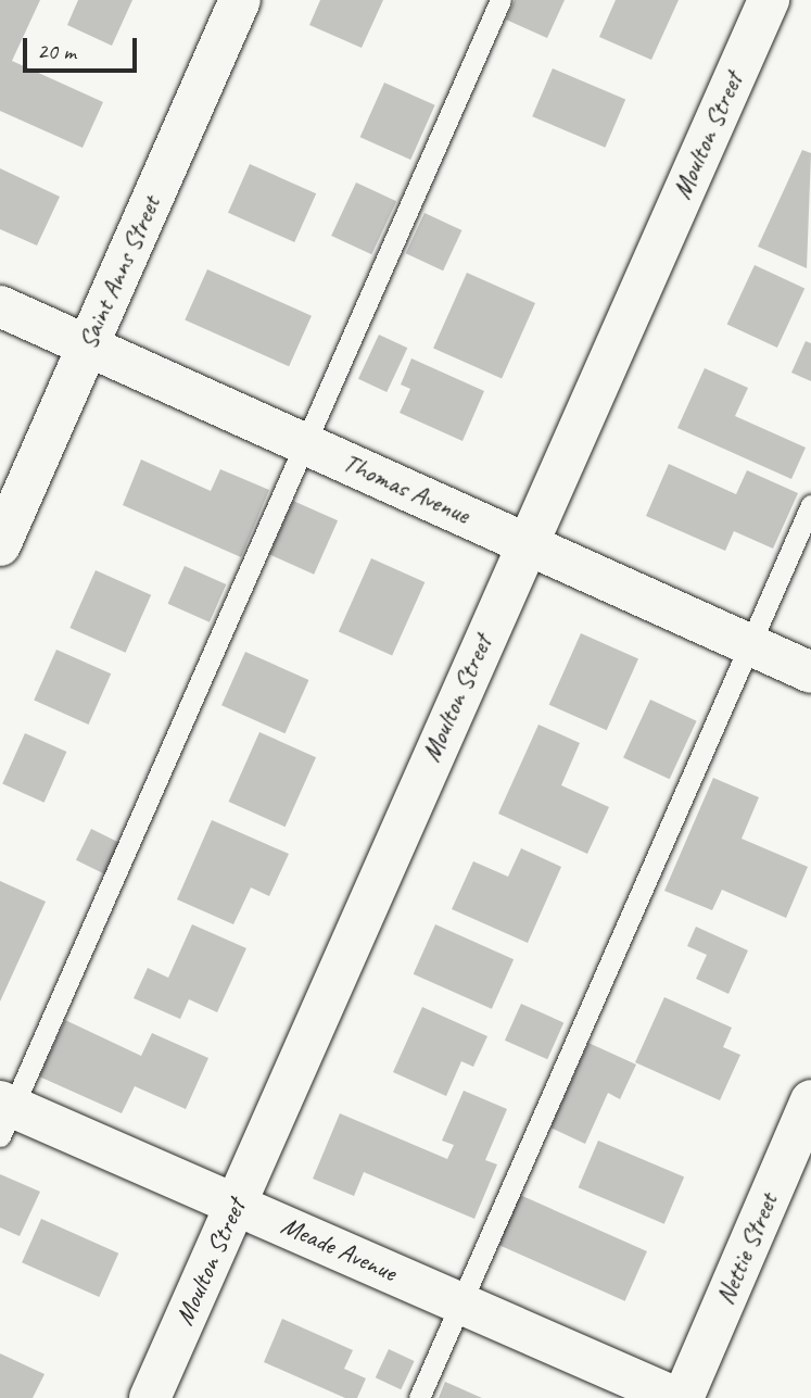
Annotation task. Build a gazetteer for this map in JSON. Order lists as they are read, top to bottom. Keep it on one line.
{"streets":{"street":["Moulton Street","Saint Anns Street","Thomas Avenue","Meade Avenue","Nettie Street"]},"crossings":[["Moulton Street","Thomas Avenue"],["Moulton Street","Meade Avenue"],["Saint Anns Street","Thomas Avenue"]],"scale_bar":"20 m"}
